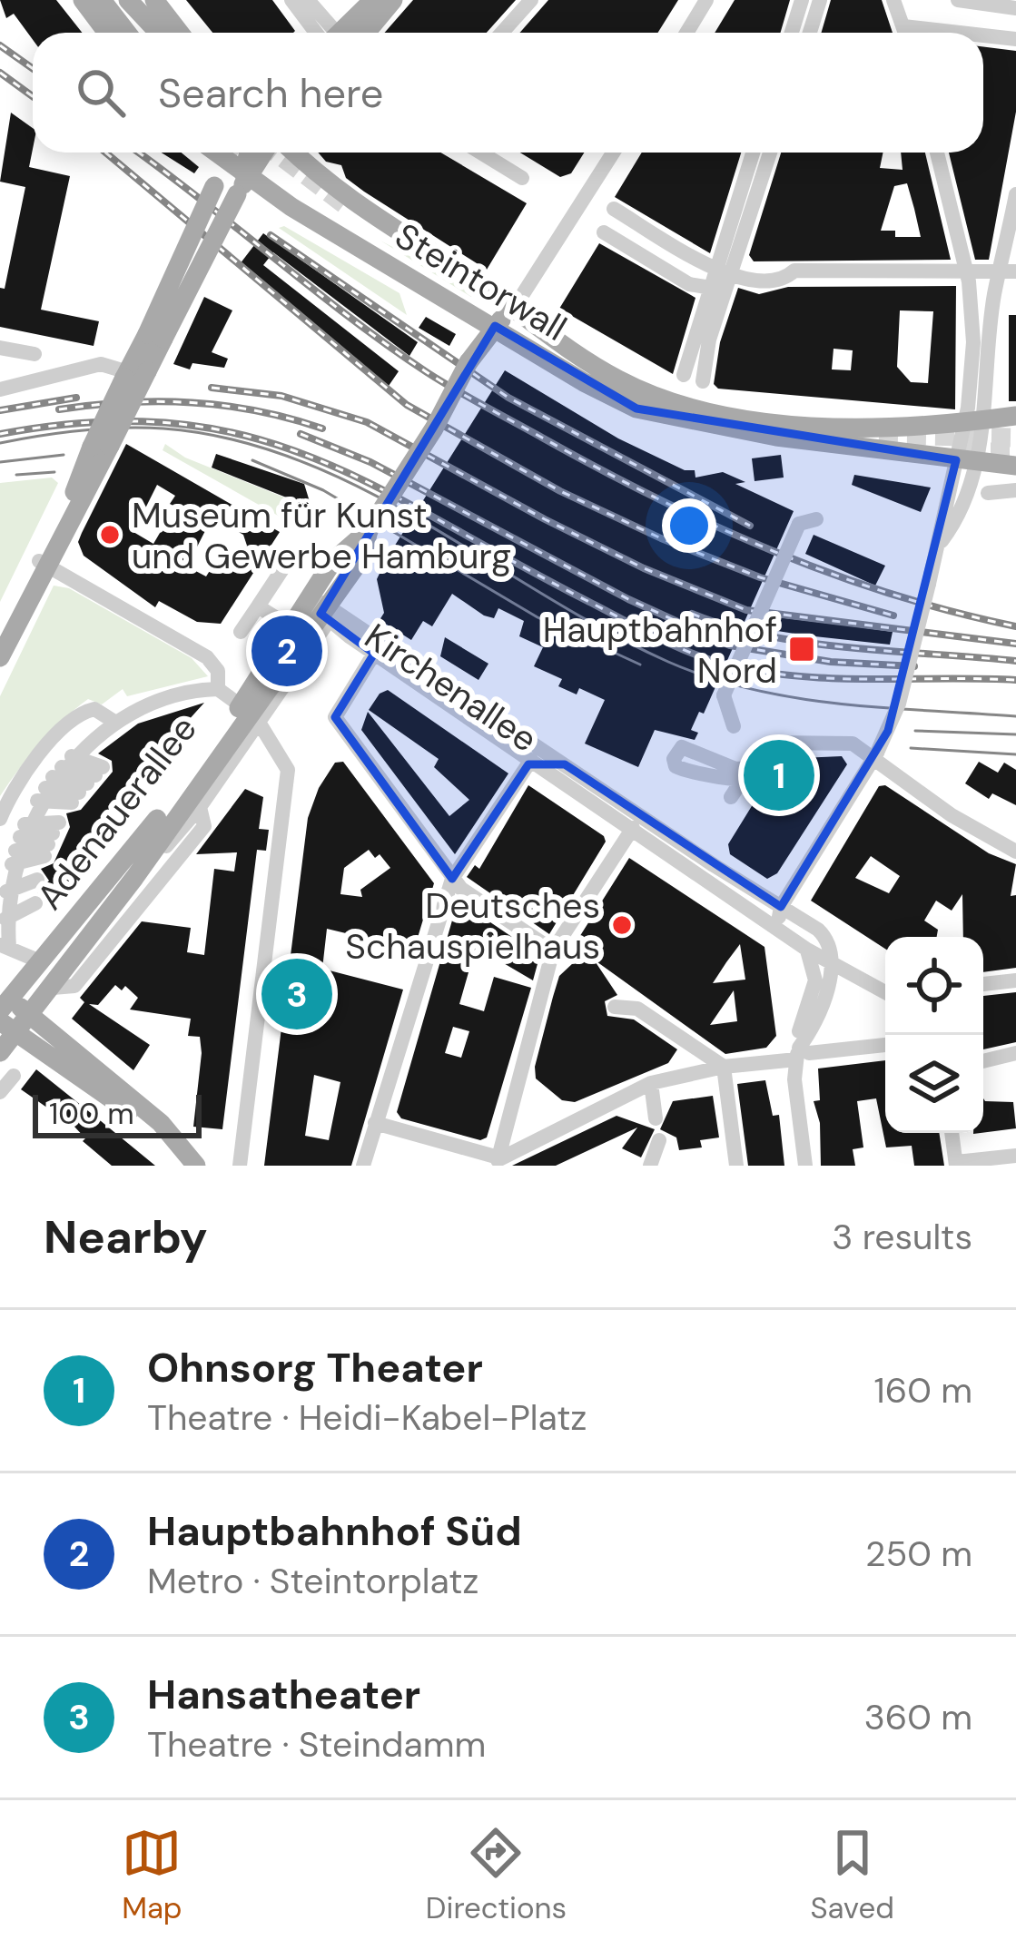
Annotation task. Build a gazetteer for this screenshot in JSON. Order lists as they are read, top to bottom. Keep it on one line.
{"streets":{"main road":["Steintorwall","Adenauerallee"],"street":["Kirchenallee"]},"places":{"other":["Museum für Kunst und Gewerbe Hamburg","Deutsches Schauspielhaus"],"transit":["Hauptbahnhof Nord"]},"scale_bar":"100 m","page":{"search":"Search here","pins":["2","1","3"],"scale":"100 m","heading":["Nearby","3 results"],"list":[{"mark":"1","name":"Ohnsorg Theater","note":"Theatre · Heidi-Kabel-Platz","value":"160 m"},{"mark":"2","name":"Hauptbahnhof Süd","note":"Metro · Steintorplatz","value":"250 m"},{"mark":"3","name":"Hansatheater","note":"Theatre · Steindamm","value":"360 m"}],"nav":["Map","Directions","Saved"]}}
